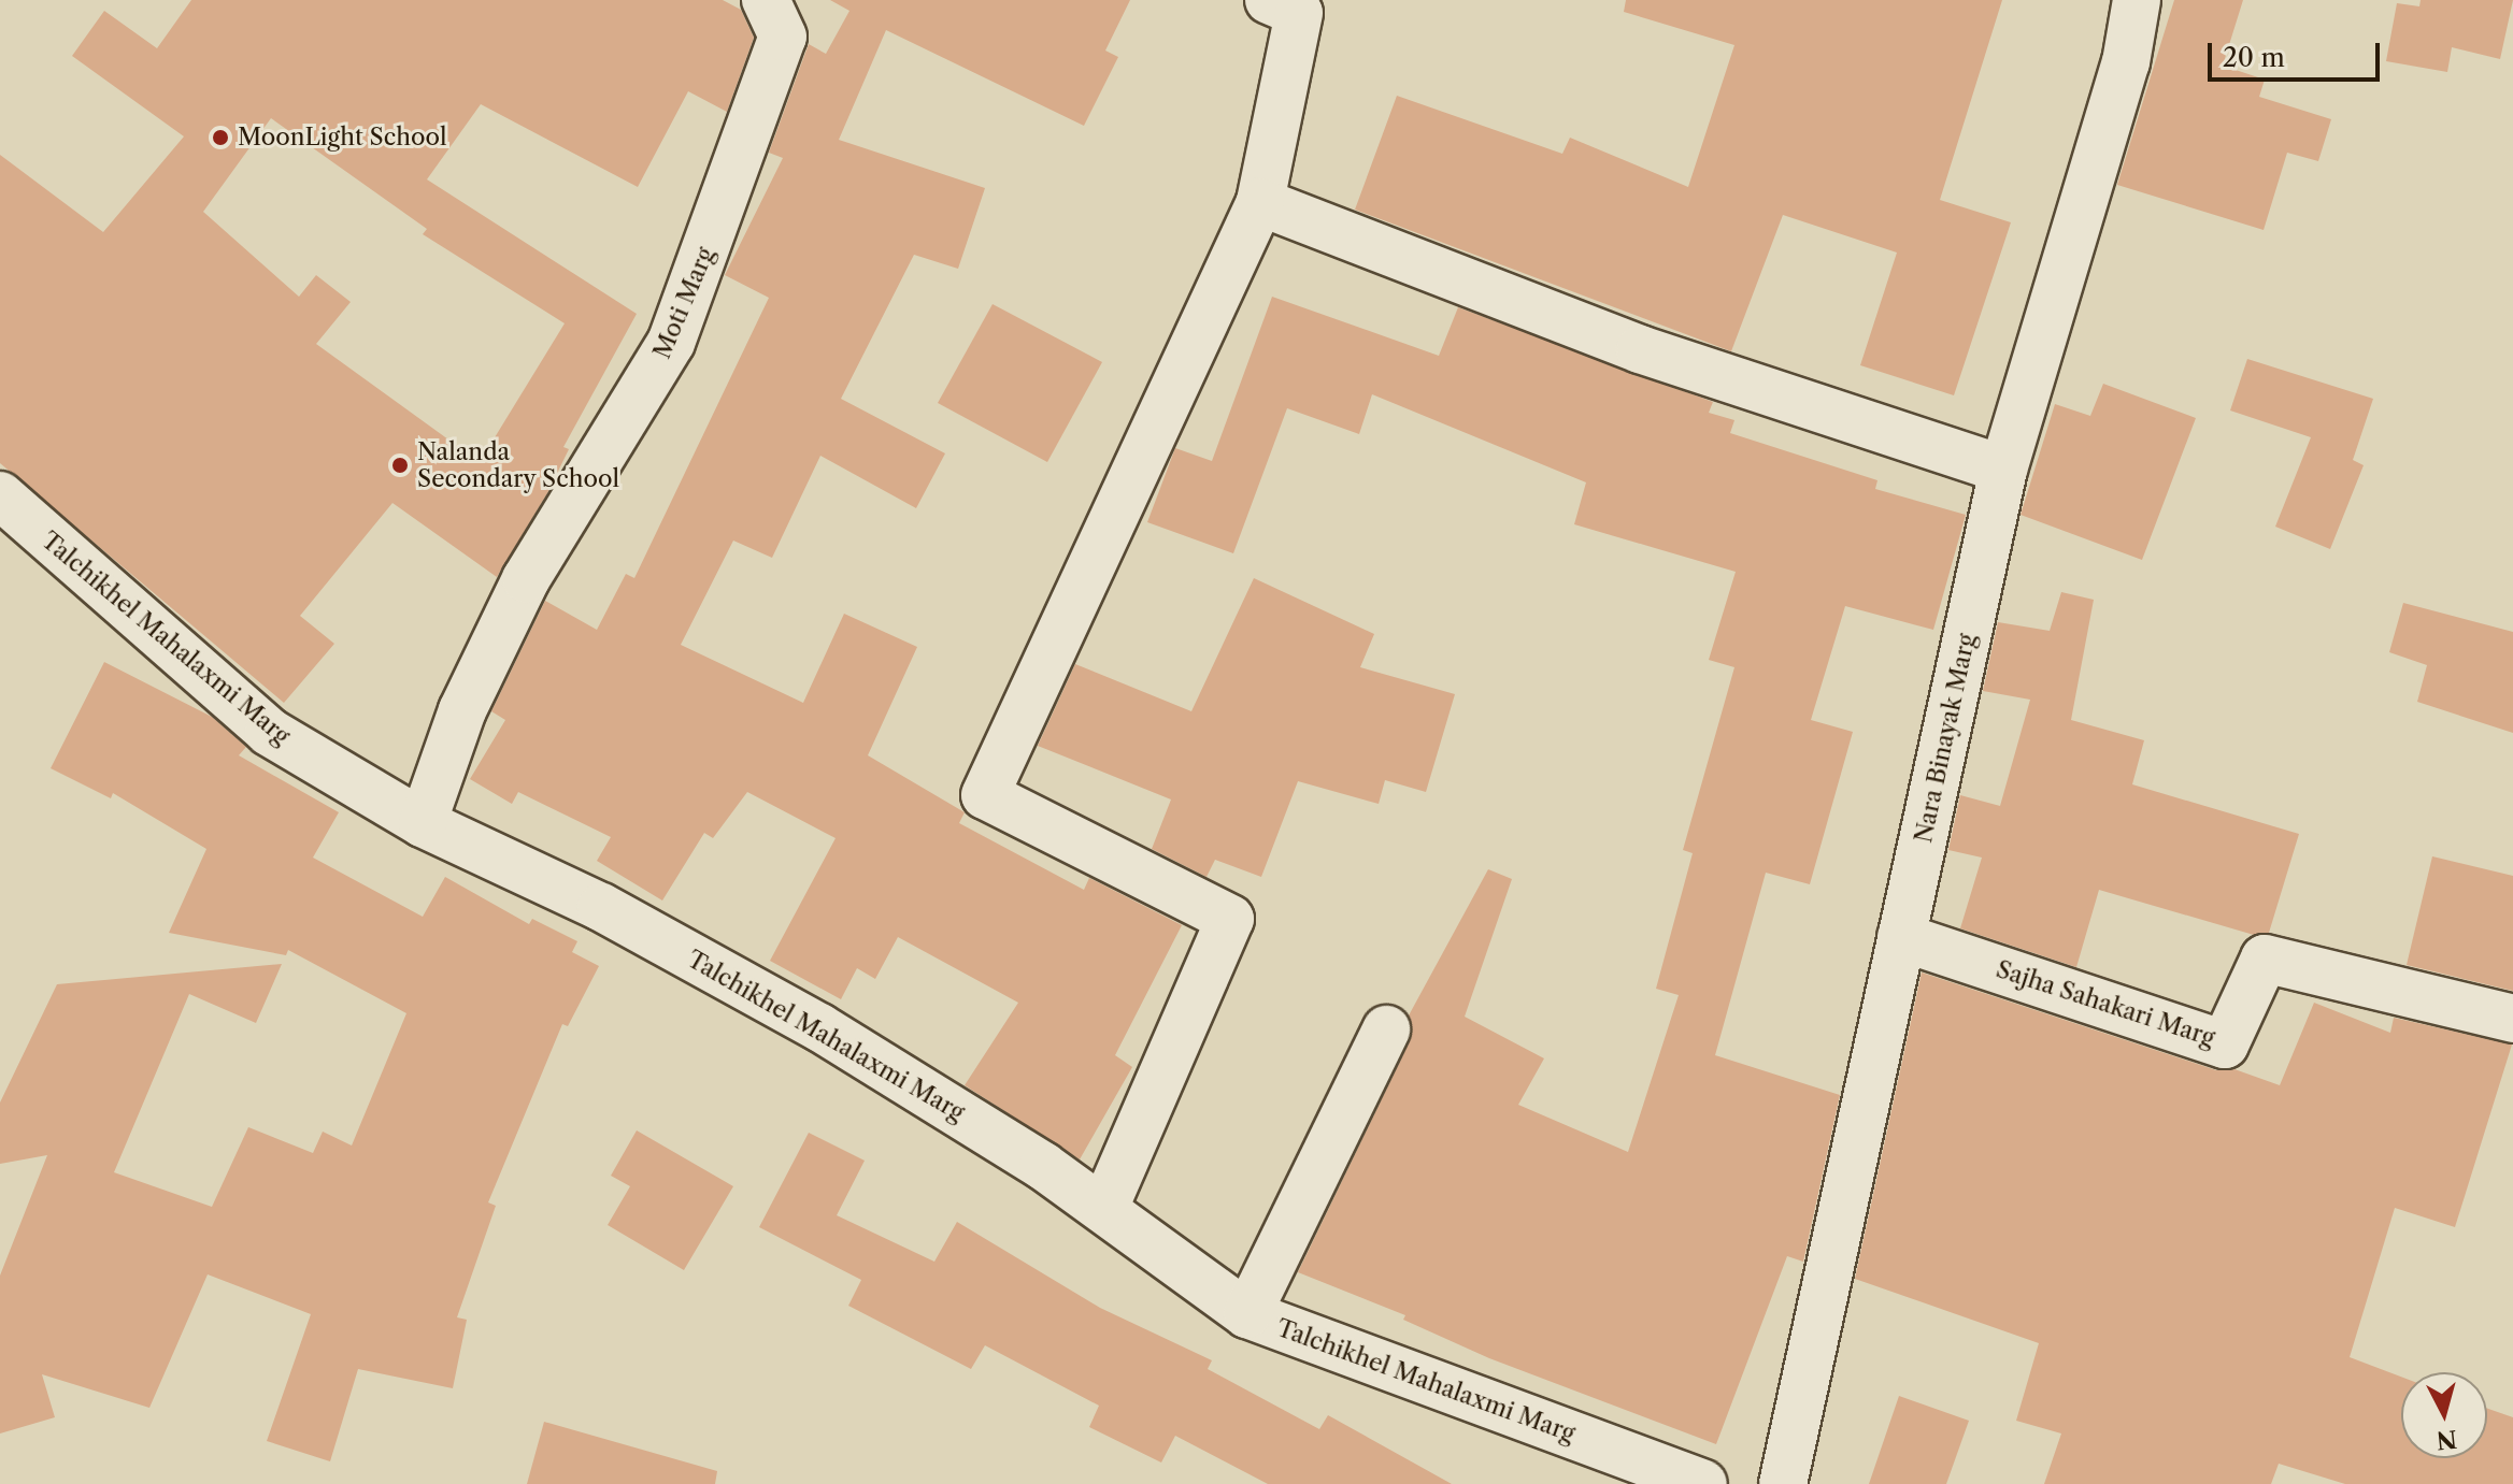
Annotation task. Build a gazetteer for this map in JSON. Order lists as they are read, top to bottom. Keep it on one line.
{"streets":{"street":["Moti Marg","Talchikhel Mahalaxmi Marg","Nara Binayak Marg","Sajha Sahakari Marg"]},"crossings":[["Moti Marg","Talchikhel Mahalaxmi Marg"],["Nara Binayak Marg","Sajha Sahakari Marg"]],"places":["MoonLight School","Nalanda Secondary School"],"scale_bar":"20 m","north":"bottom"}
